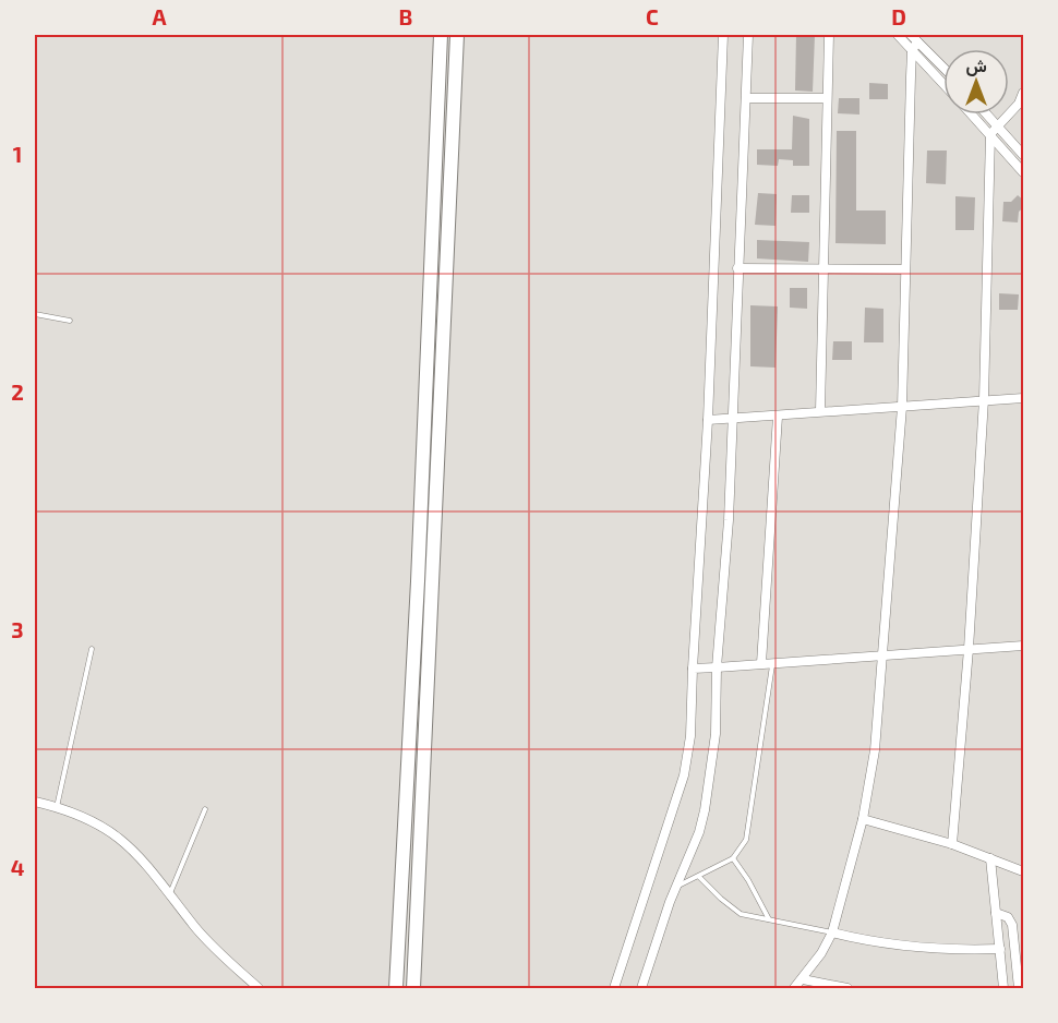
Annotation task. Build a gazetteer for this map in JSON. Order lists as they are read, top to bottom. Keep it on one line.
{"north":"top","grid":{"columns":["A","B","C","D"],"rows":["1","2","3","4"]}}
